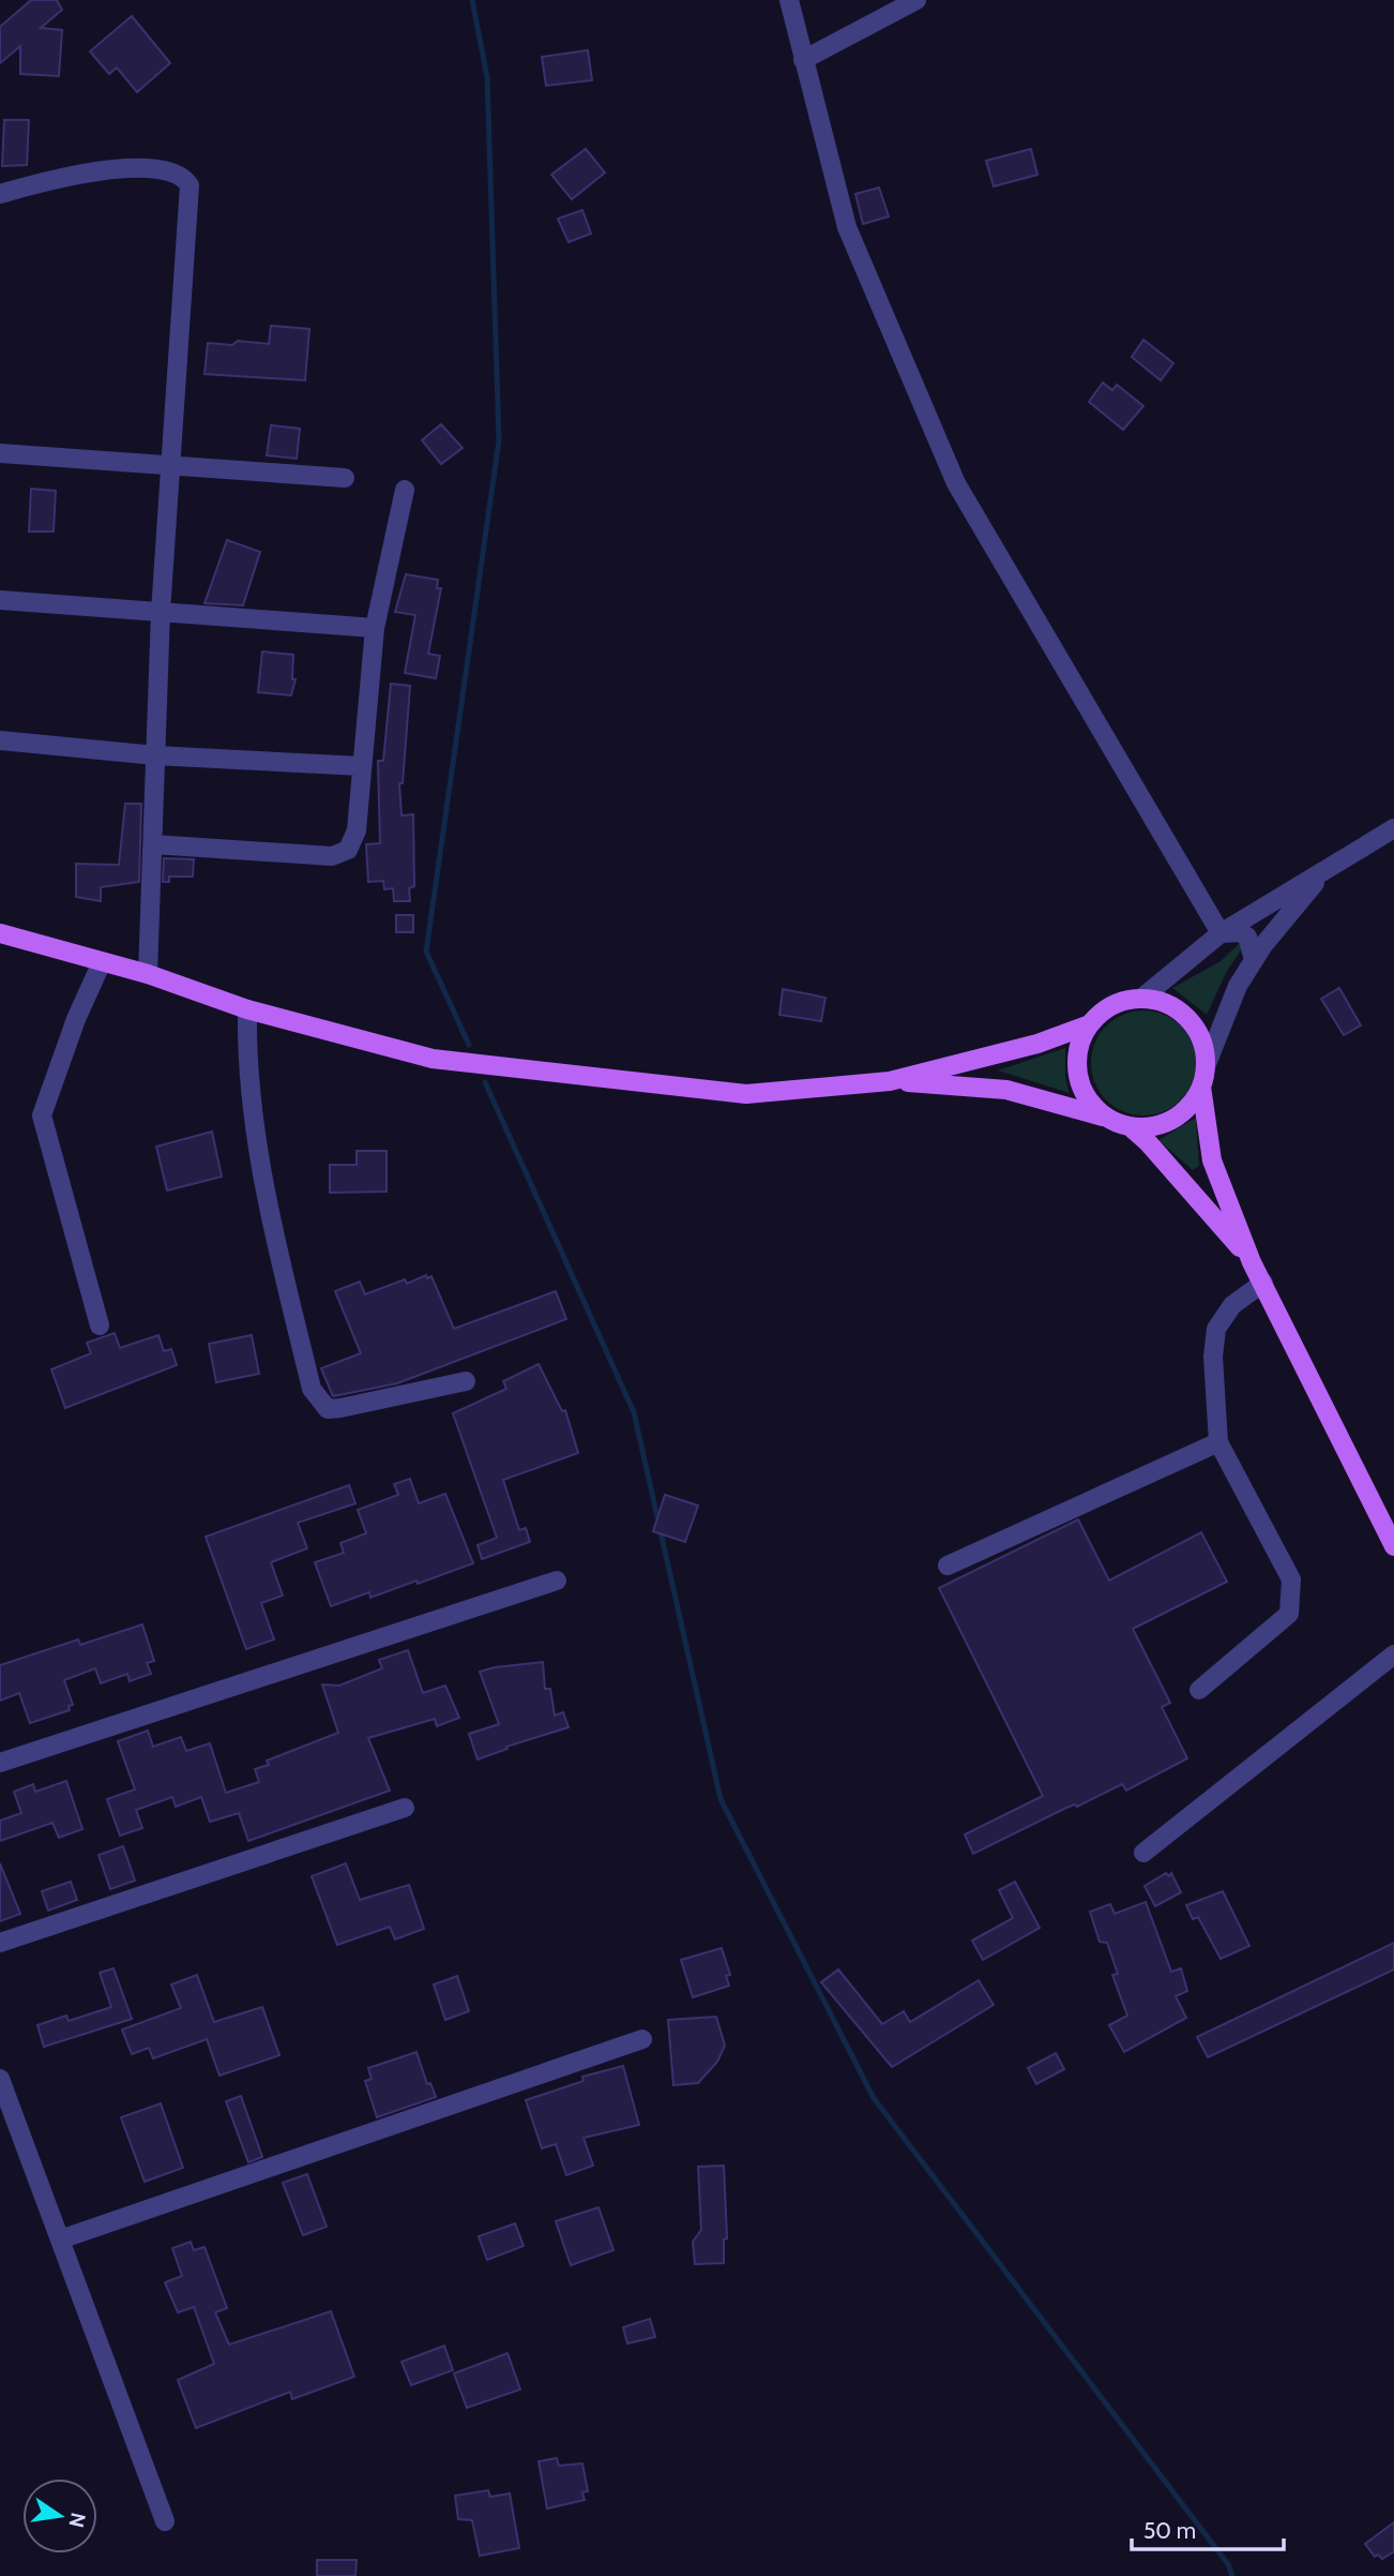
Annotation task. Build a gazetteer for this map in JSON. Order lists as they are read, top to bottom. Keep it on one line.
{"scale_bar":"50 m","north":"right"}
